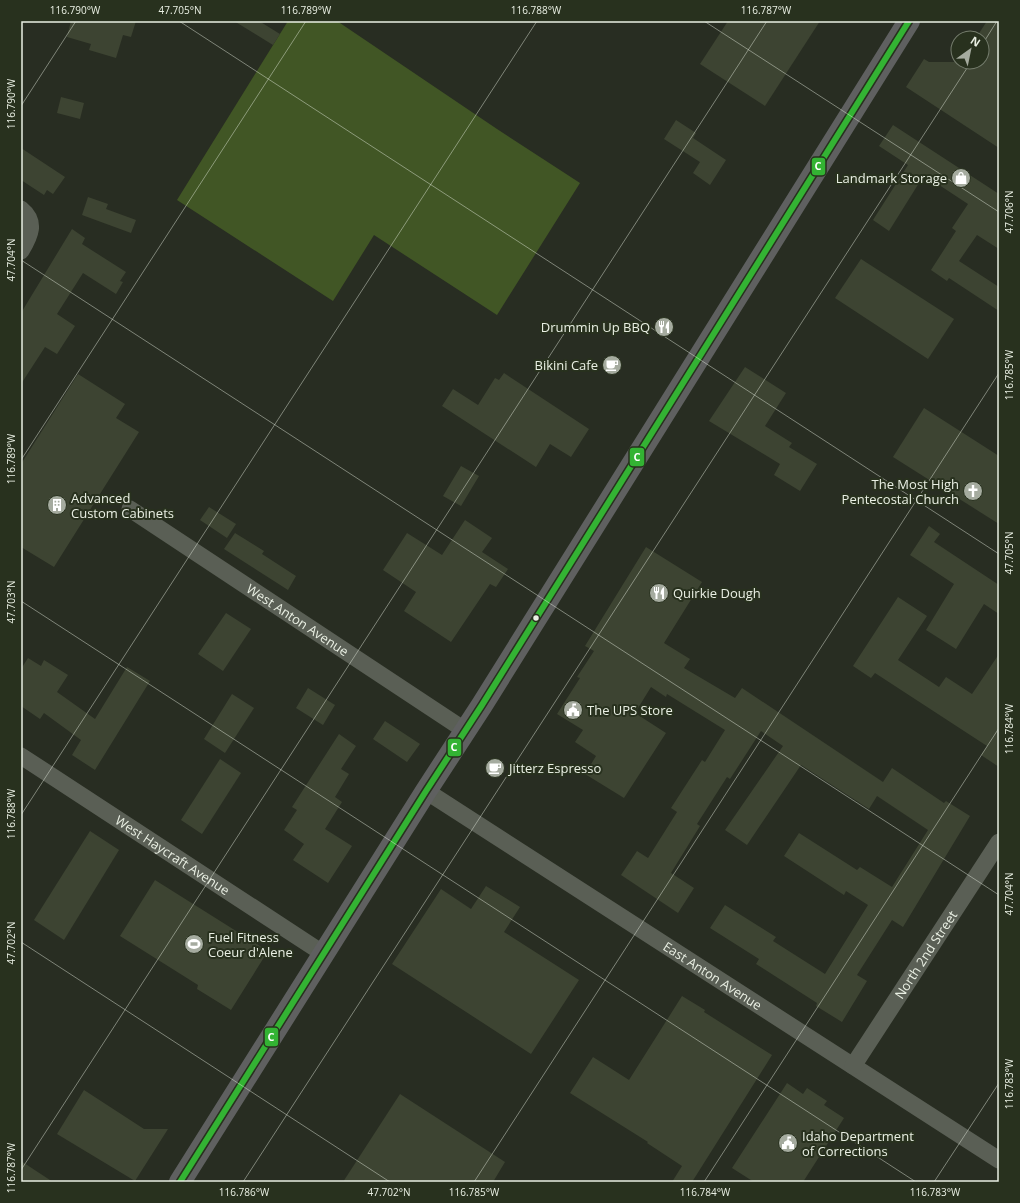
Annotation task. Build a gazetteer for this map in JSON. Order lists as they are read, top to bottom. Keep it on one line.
{"streets":{"street":["West Anton Avenue","West Haycraft Avenue","North 2nd Street","East Anton Avenue"]},"crossings":[["North 2nd Street","East Anton Avenue"]],"places":{"shop":["Landmark Storage"],"restaurant":["Drummin Up BBQ","Quirkie Dough"],"cafe":["Bikini Cafe","Jitterz Espresso"],"church":["The Most High Pentecostal Church"],"building":["Advanced Custom Cabinets"],"public building":["The UPS Store","Idaho Department of Corrections"],"sports":["Fuel Fitness Coeur d'Alene"]},"lines":["transit line C"],"north":"top right","coordinates":["116.790°W","47.705°N","116.789°W","116.788°W","116.787°W","47.706°N","47.704°N","116.785°W","47.703°N","116.784°W","47.702°N","116.783°W","116.786°W"]}
